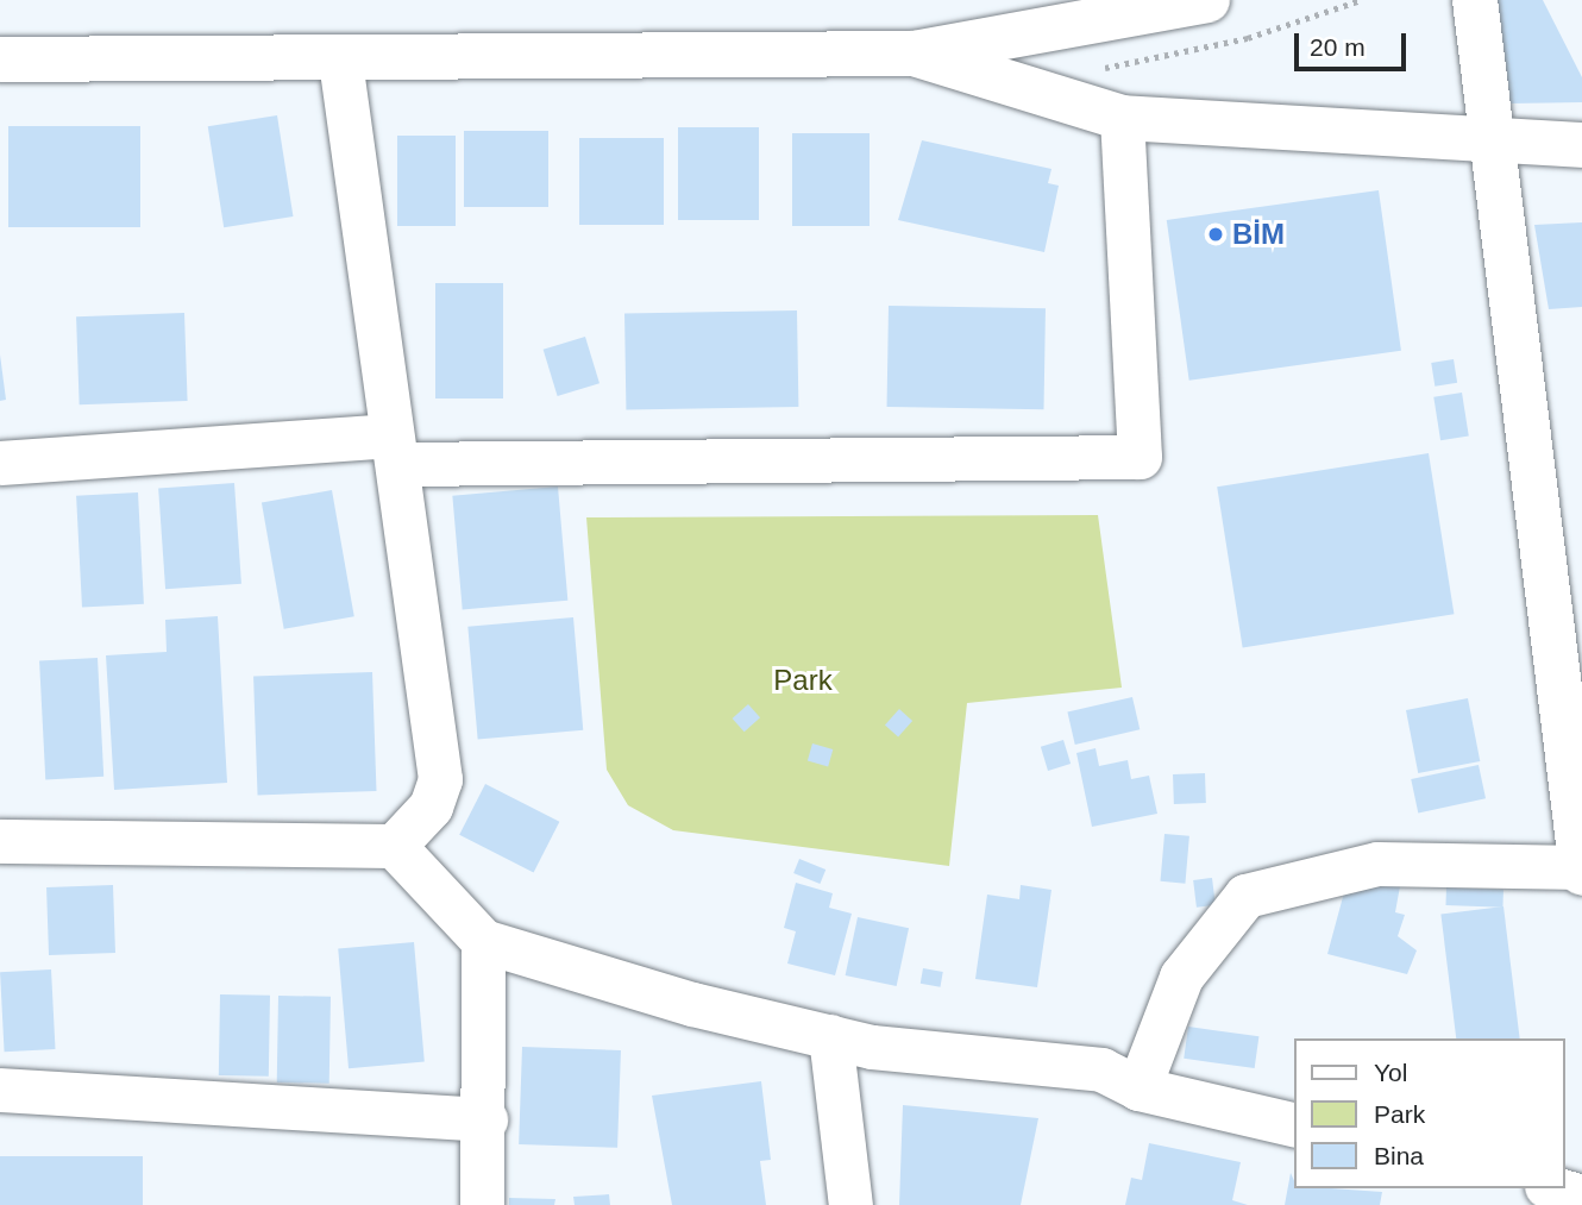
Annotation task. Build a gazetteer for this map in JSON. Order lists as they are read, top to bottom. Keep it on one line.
{"parks":["Park"],"places":["BİM"],"legend":["Yol","Park","Bina"],"scale_bar":"20 m"}
